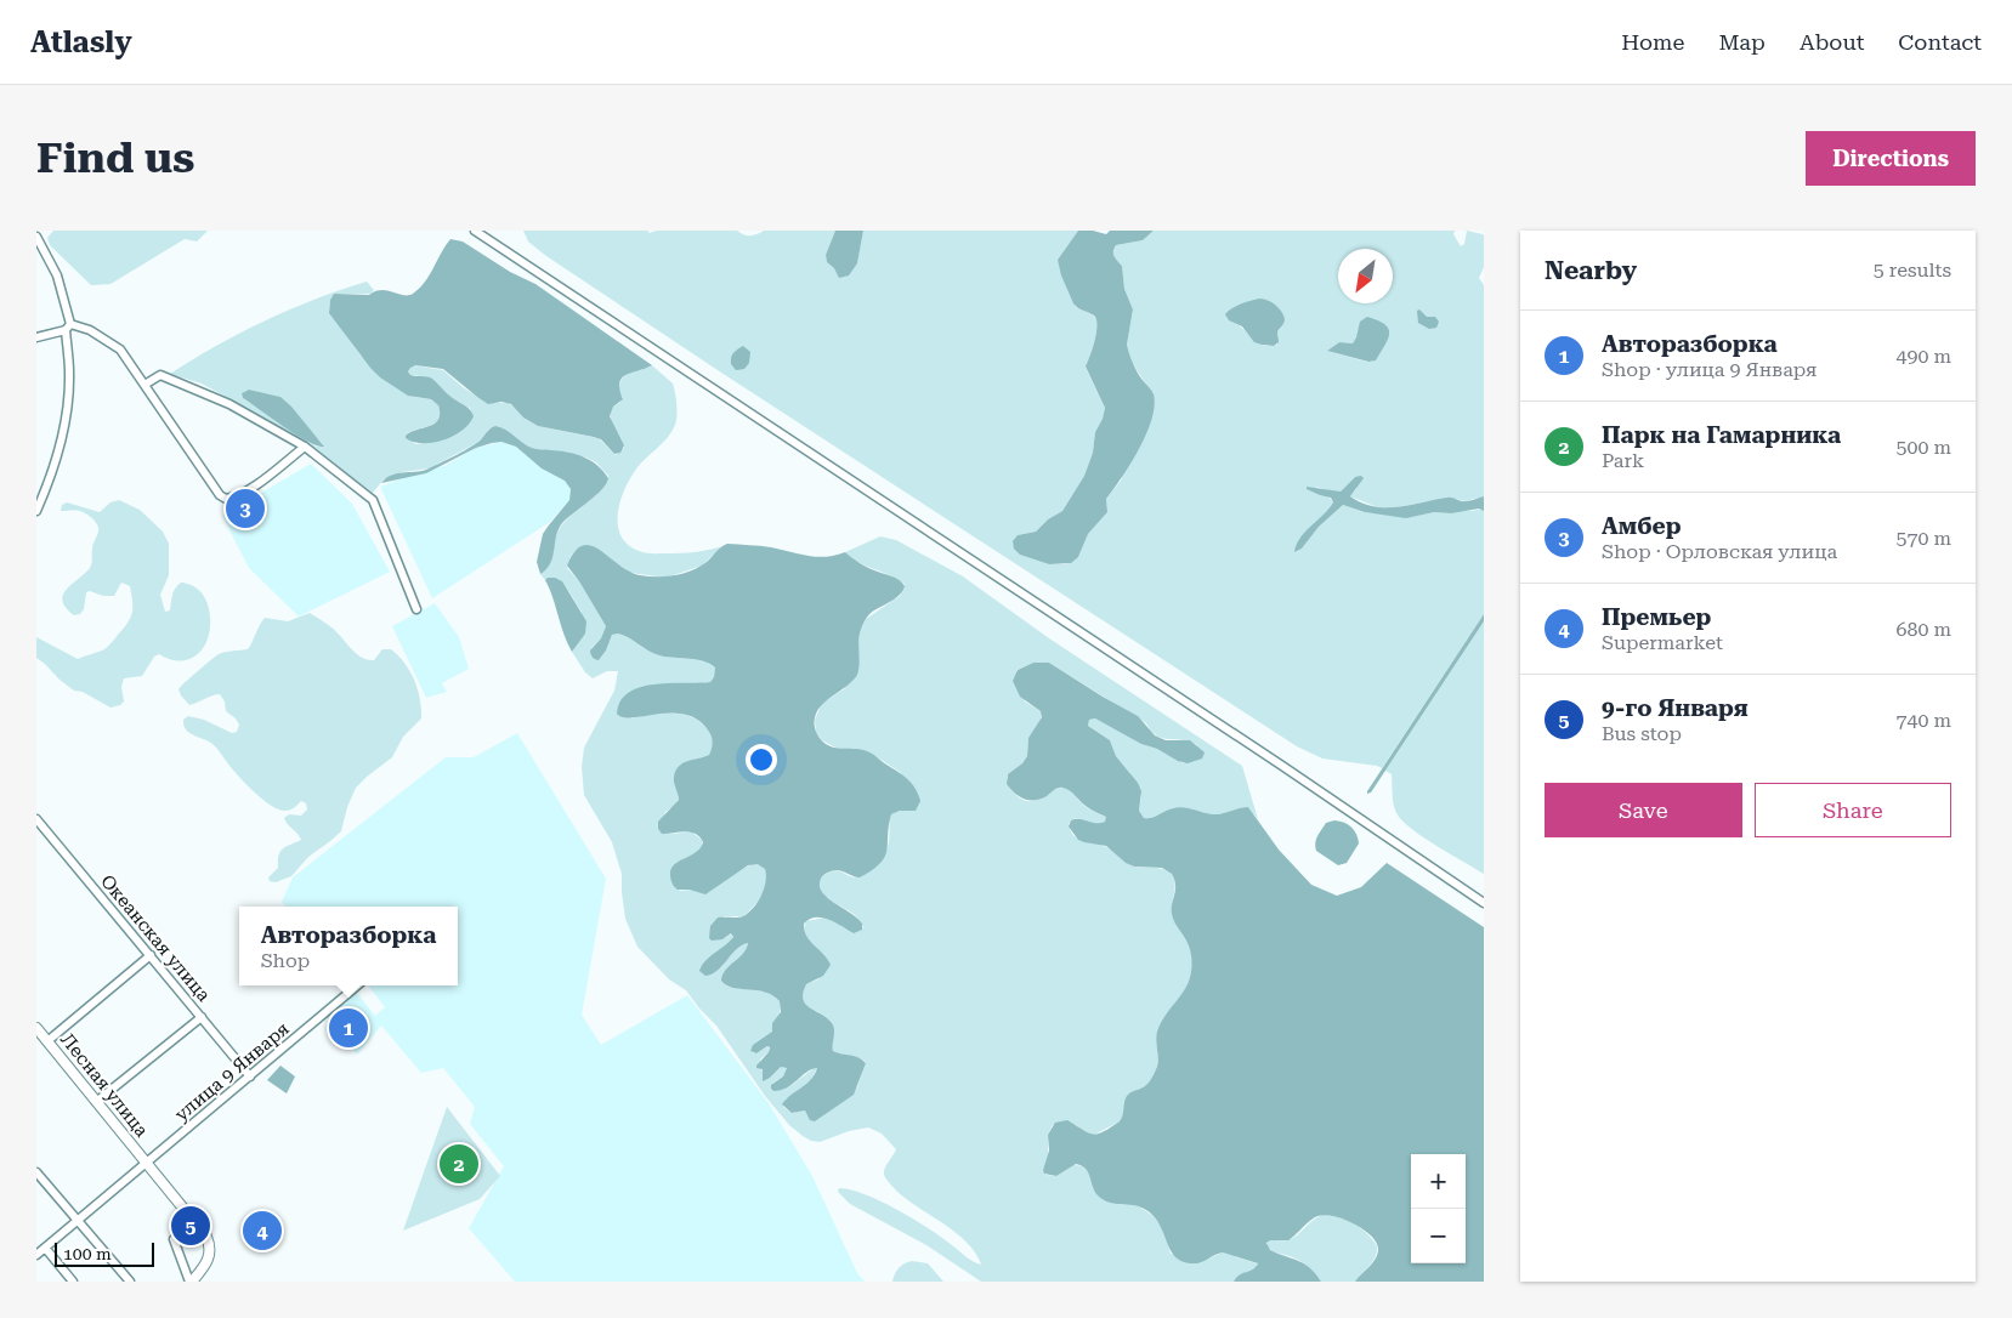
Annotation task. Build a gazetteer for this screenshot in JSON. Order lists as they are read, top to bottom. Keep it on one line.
{"streets":{"street":["Океанская улица","улица 9 Января","Лесная улица"]},"crossings":[["Океанская улица","улица 9 Января"],["улица 9 Января","Лесная улица"]],"scale_bar":"100 m","north":"bottom left","page":{"header":"Atlasly","nav":["Home","Map","About","Contact"],"buttons":["Directions",["Save","Share"]],"title":"Find us","heading":["Nearby","5 results"],"list":[{"mark":"1","name":"Авторазборка","note":"Shop · улица 9 Января","value":"490 m"},{"mark":"2","name":"Парк на Гамарника","note":"Park","value":"500 m"},{"mark":"3","name":"Амбер","note":"Shop · Орловская улица","value":"570 m"},{"mark":"4","name":"Премьер","note":"Supermarket","value":"680 m"},{"mark":"5","name":"9-го Января","note":"Bus stop","value":"740 m"}],"pins":["3","1","2","5","4"],"popup":["Авторазборка","Shop"],"map_buttons":["+","−"],"scale":"100 m"}}
